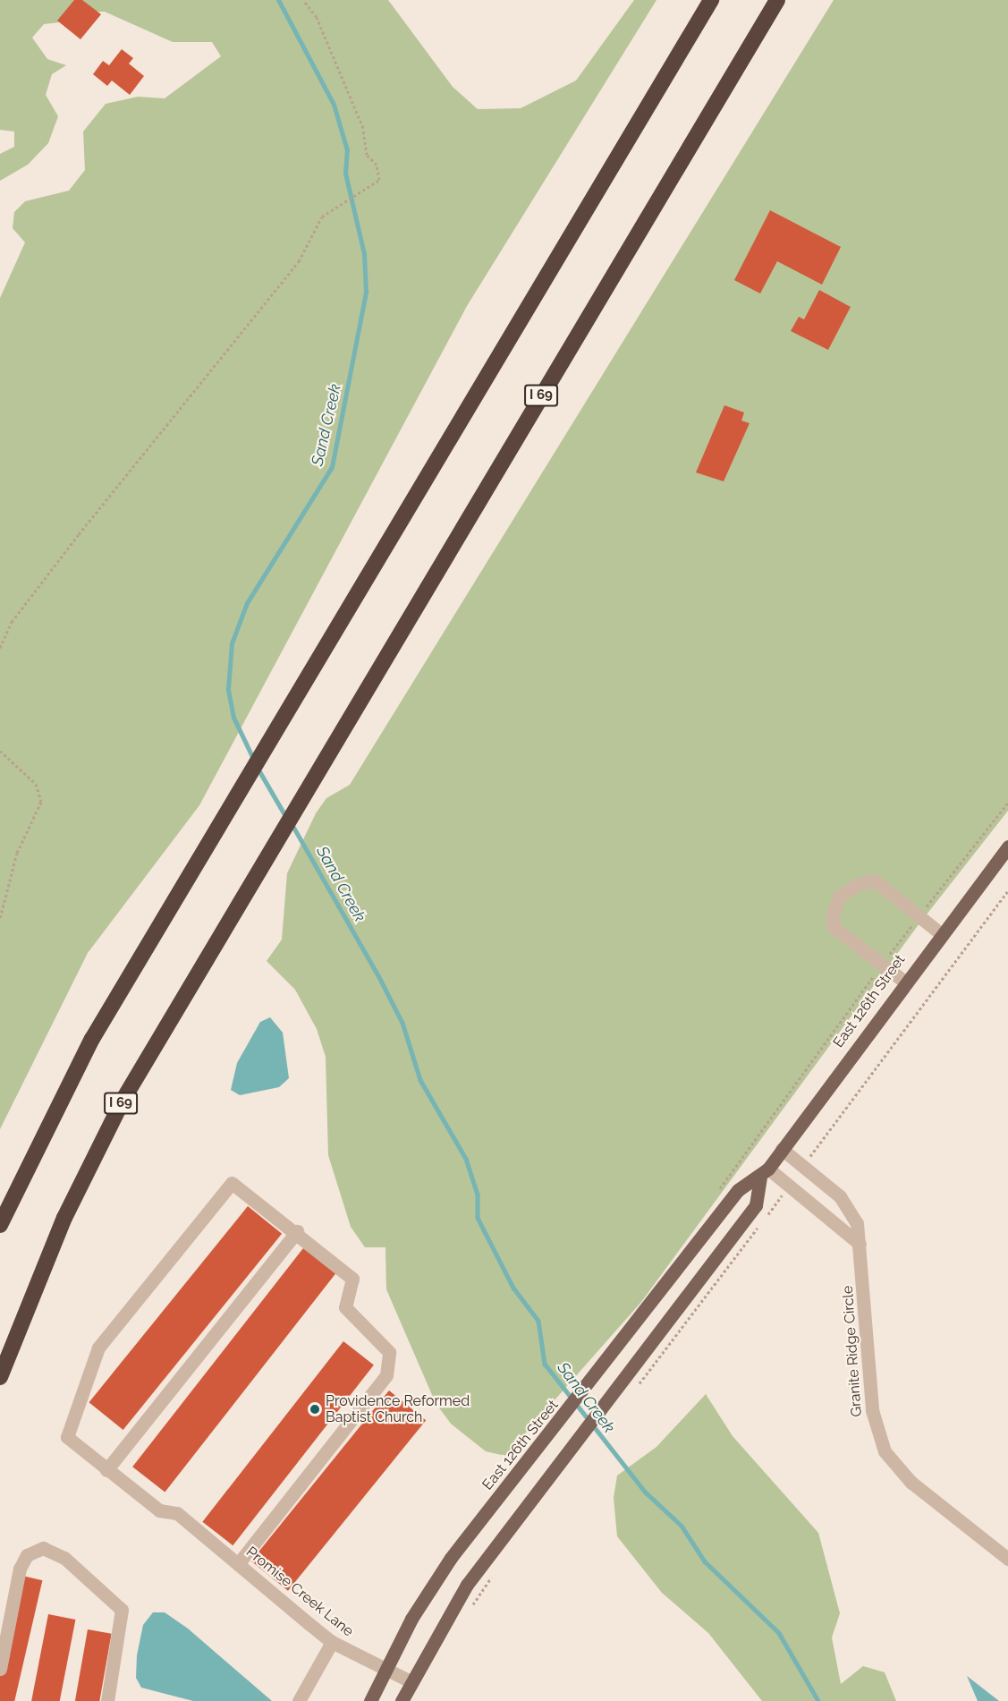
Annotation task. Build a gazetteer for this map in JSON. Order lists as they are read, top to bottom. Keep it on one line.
{"streets":{"highway":["I 69"],"main road":["East 126th Street"],"street":["Granite Ridge Circle","Promise Creek Lane"]},"crossings":[["East 126th Street","Granite Ridge Circle"],["East 126th Street","Promise Creek Lane"]],"water":["Sand Creek"],"places":["Providence Reformed Baptist Church"]}
